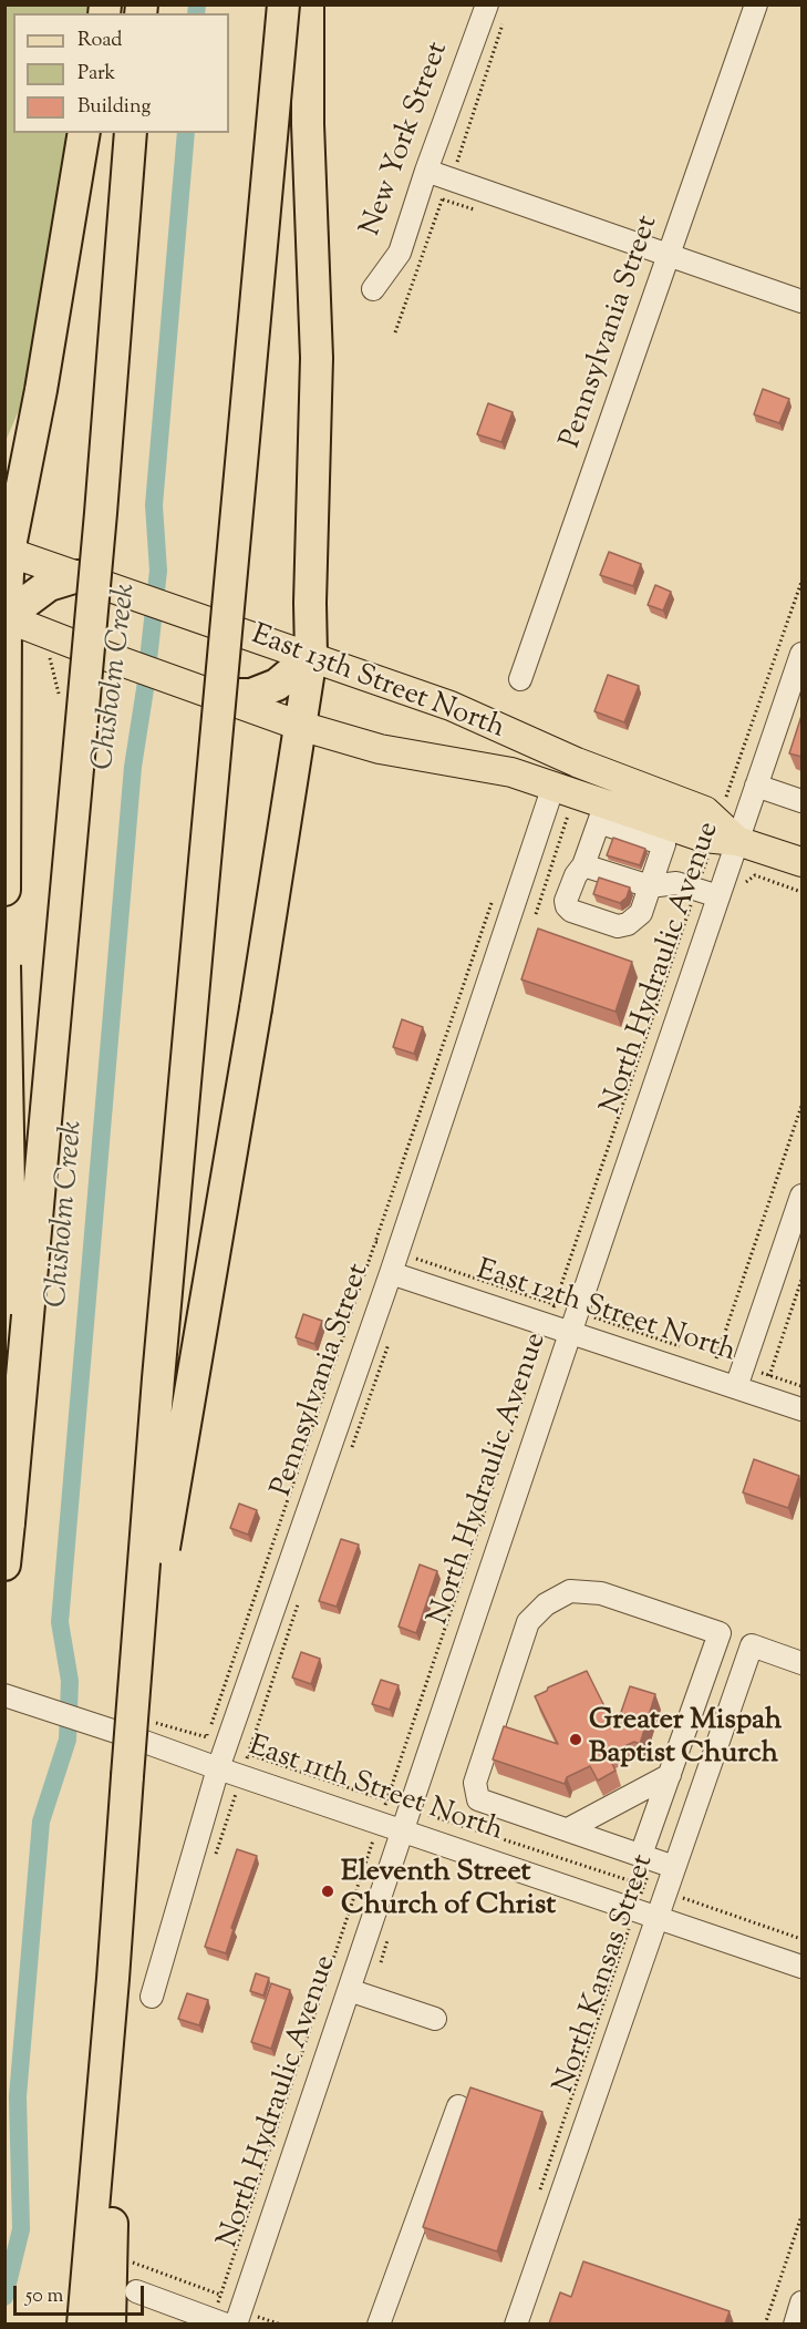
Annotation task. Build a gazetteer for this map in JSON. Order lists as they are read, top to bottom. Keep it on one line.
{"streets":{"main road":["East 13th Street North"],"street":["New York Street","Pennsylvania Street","North Hydraulic Avenue","East 12th Street North","East 11th Street North","North Kansas Street"]},"crossings":[["Pennsylvania Street","East 13th Street North"],["Pennsylvania Street","East 12th Street North"],["Pennsylvania Street","East 11th Street North"],["East 13th Street North","North Hydraulic Avenue"],["North Hydraulic Avenue","East 12th Street North"],["North Hydraulic Avenue","East 11th Street North"],["East 11th Street North","North Kansas Street"]],"water":["Chisholm Creek"],"places":["Greater Mispah Baptist Church","Eleventh Street Church of Christ"],"legend":["Road","Park","Building"],"scale_bar":"50 m"}
